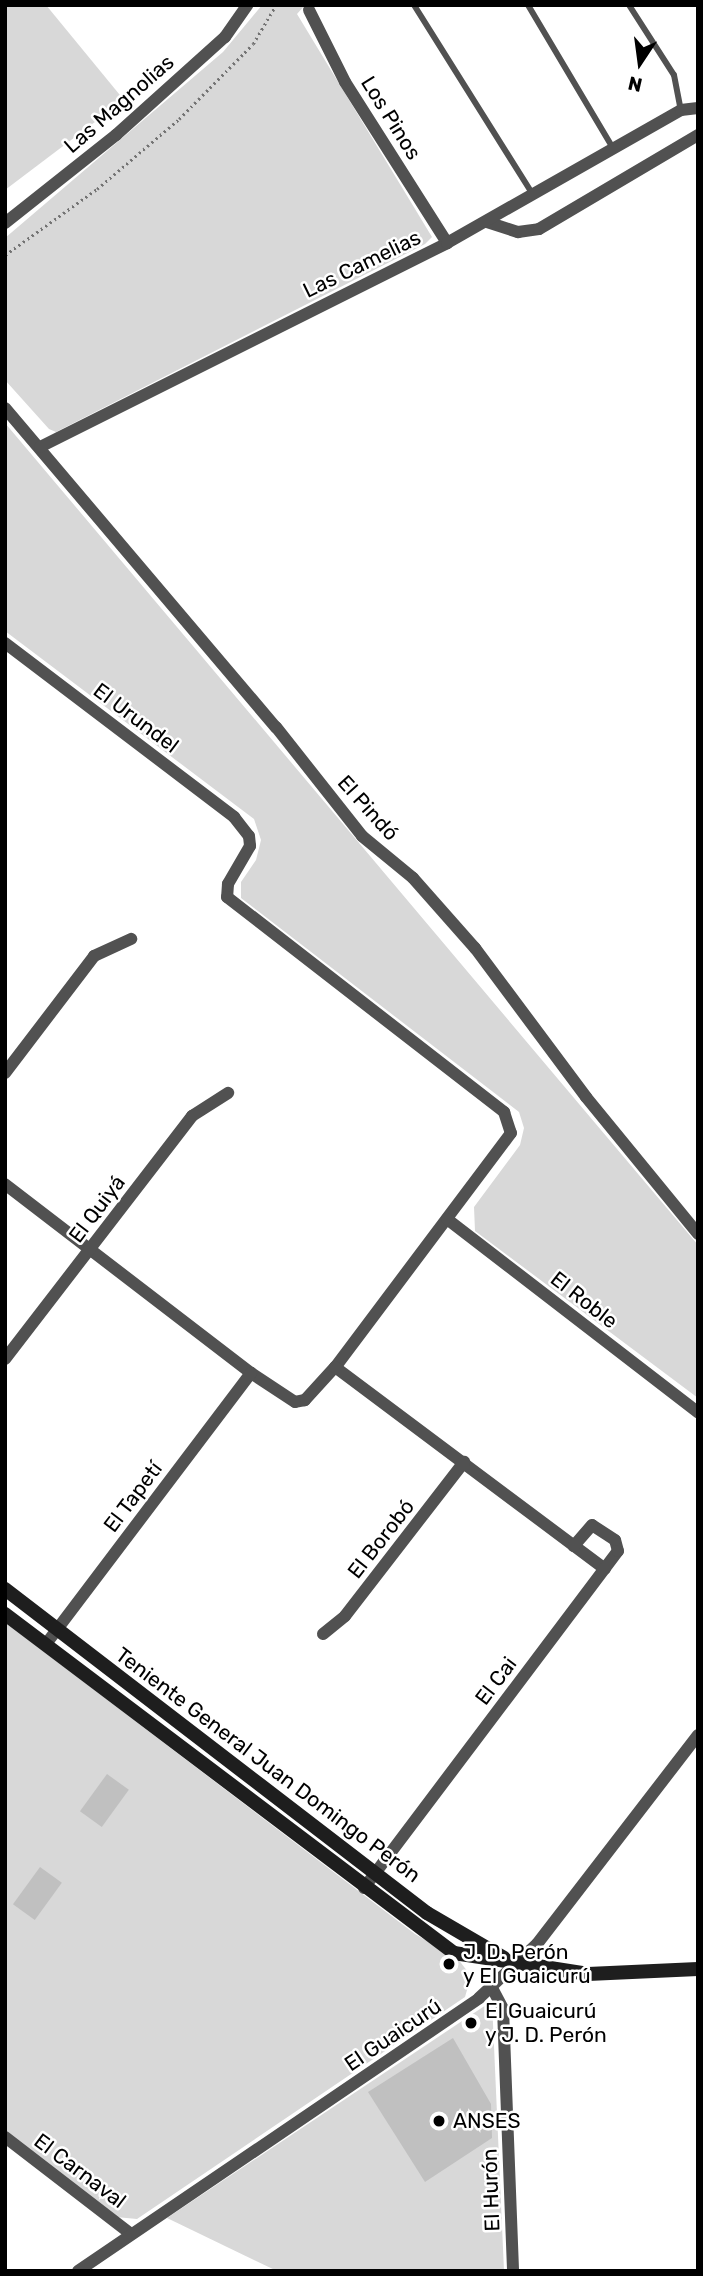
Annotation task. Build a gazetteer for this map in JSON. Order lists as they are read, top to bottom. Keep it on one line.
{"streets":{"main road":["Teniente General Juan Domingo Perón"],"street":["Las Magnolias","Los Pinos","Las Camelias","El Urundel","El Pindó","El Quiyá","El Roble","El Tapetí","El Borobó","El Cai","El Guaicurú","El Carnaval","El Hurón"]},"crossings":[["Los Pinos","Las Camelias"],["Las Camelias","El Pindó"],["El Urundel","El Roble"],["El Tapetí","Teniente General Juan Domingo Perón"],["El Cai","Teniente General Juan Domingo Perón"],["Teniente General Juan Domingo Perón","El Guaicurú"],["El Guaicurú","El Carnaval"],["El Guaicurú","El Hurón"]],"places":["J. D. Perón y El Guaicurú","El Guaicurú y J. D. Perón","ANSES"],"north":"bottom"}
